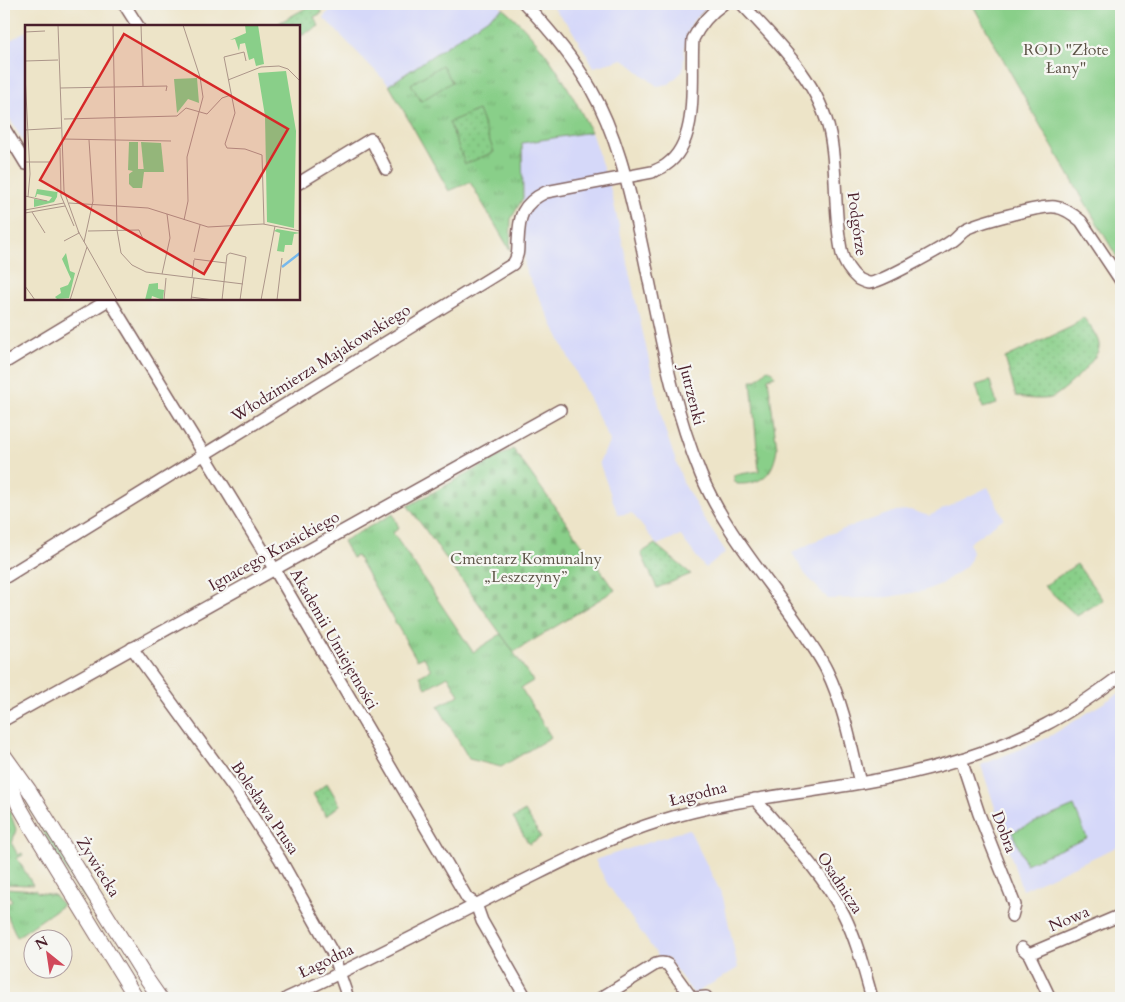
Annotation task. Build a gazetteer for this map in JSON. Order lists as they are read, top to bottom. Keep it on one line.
{"streets":{"main road":["Żywiecka"],"street":["Podgórze","Włodzimierza Majakowskiego","Jutrzenki","Ignacego Krasickiego","Akademii Umiejętności","Łagodna","Bolesława Prusa","Dobra","Osadnicza","Nowa"]},"crossings":[["Włodzimierza Majakowskiego","Jutrzenki"],["Włodzimierza Majakowskiego","Akademii Umiejętności"],["Jutrzenki","Łagodna"],["Ignacego Krasickiego","Akademii Umiejętności"],["Ignacego Krasickiego","Bolesława Prusa"],["Akademii Umiejętności","Łagodna"],["Łagodna","Bolesława Prusa"],["Łagodna","Dobra"],["Łagodna","Osadnicza"]],"parks":["ROD \"Złote Łany\"","Cmentarz Komunalny „Leszczyny”"],"north":"top left"}
